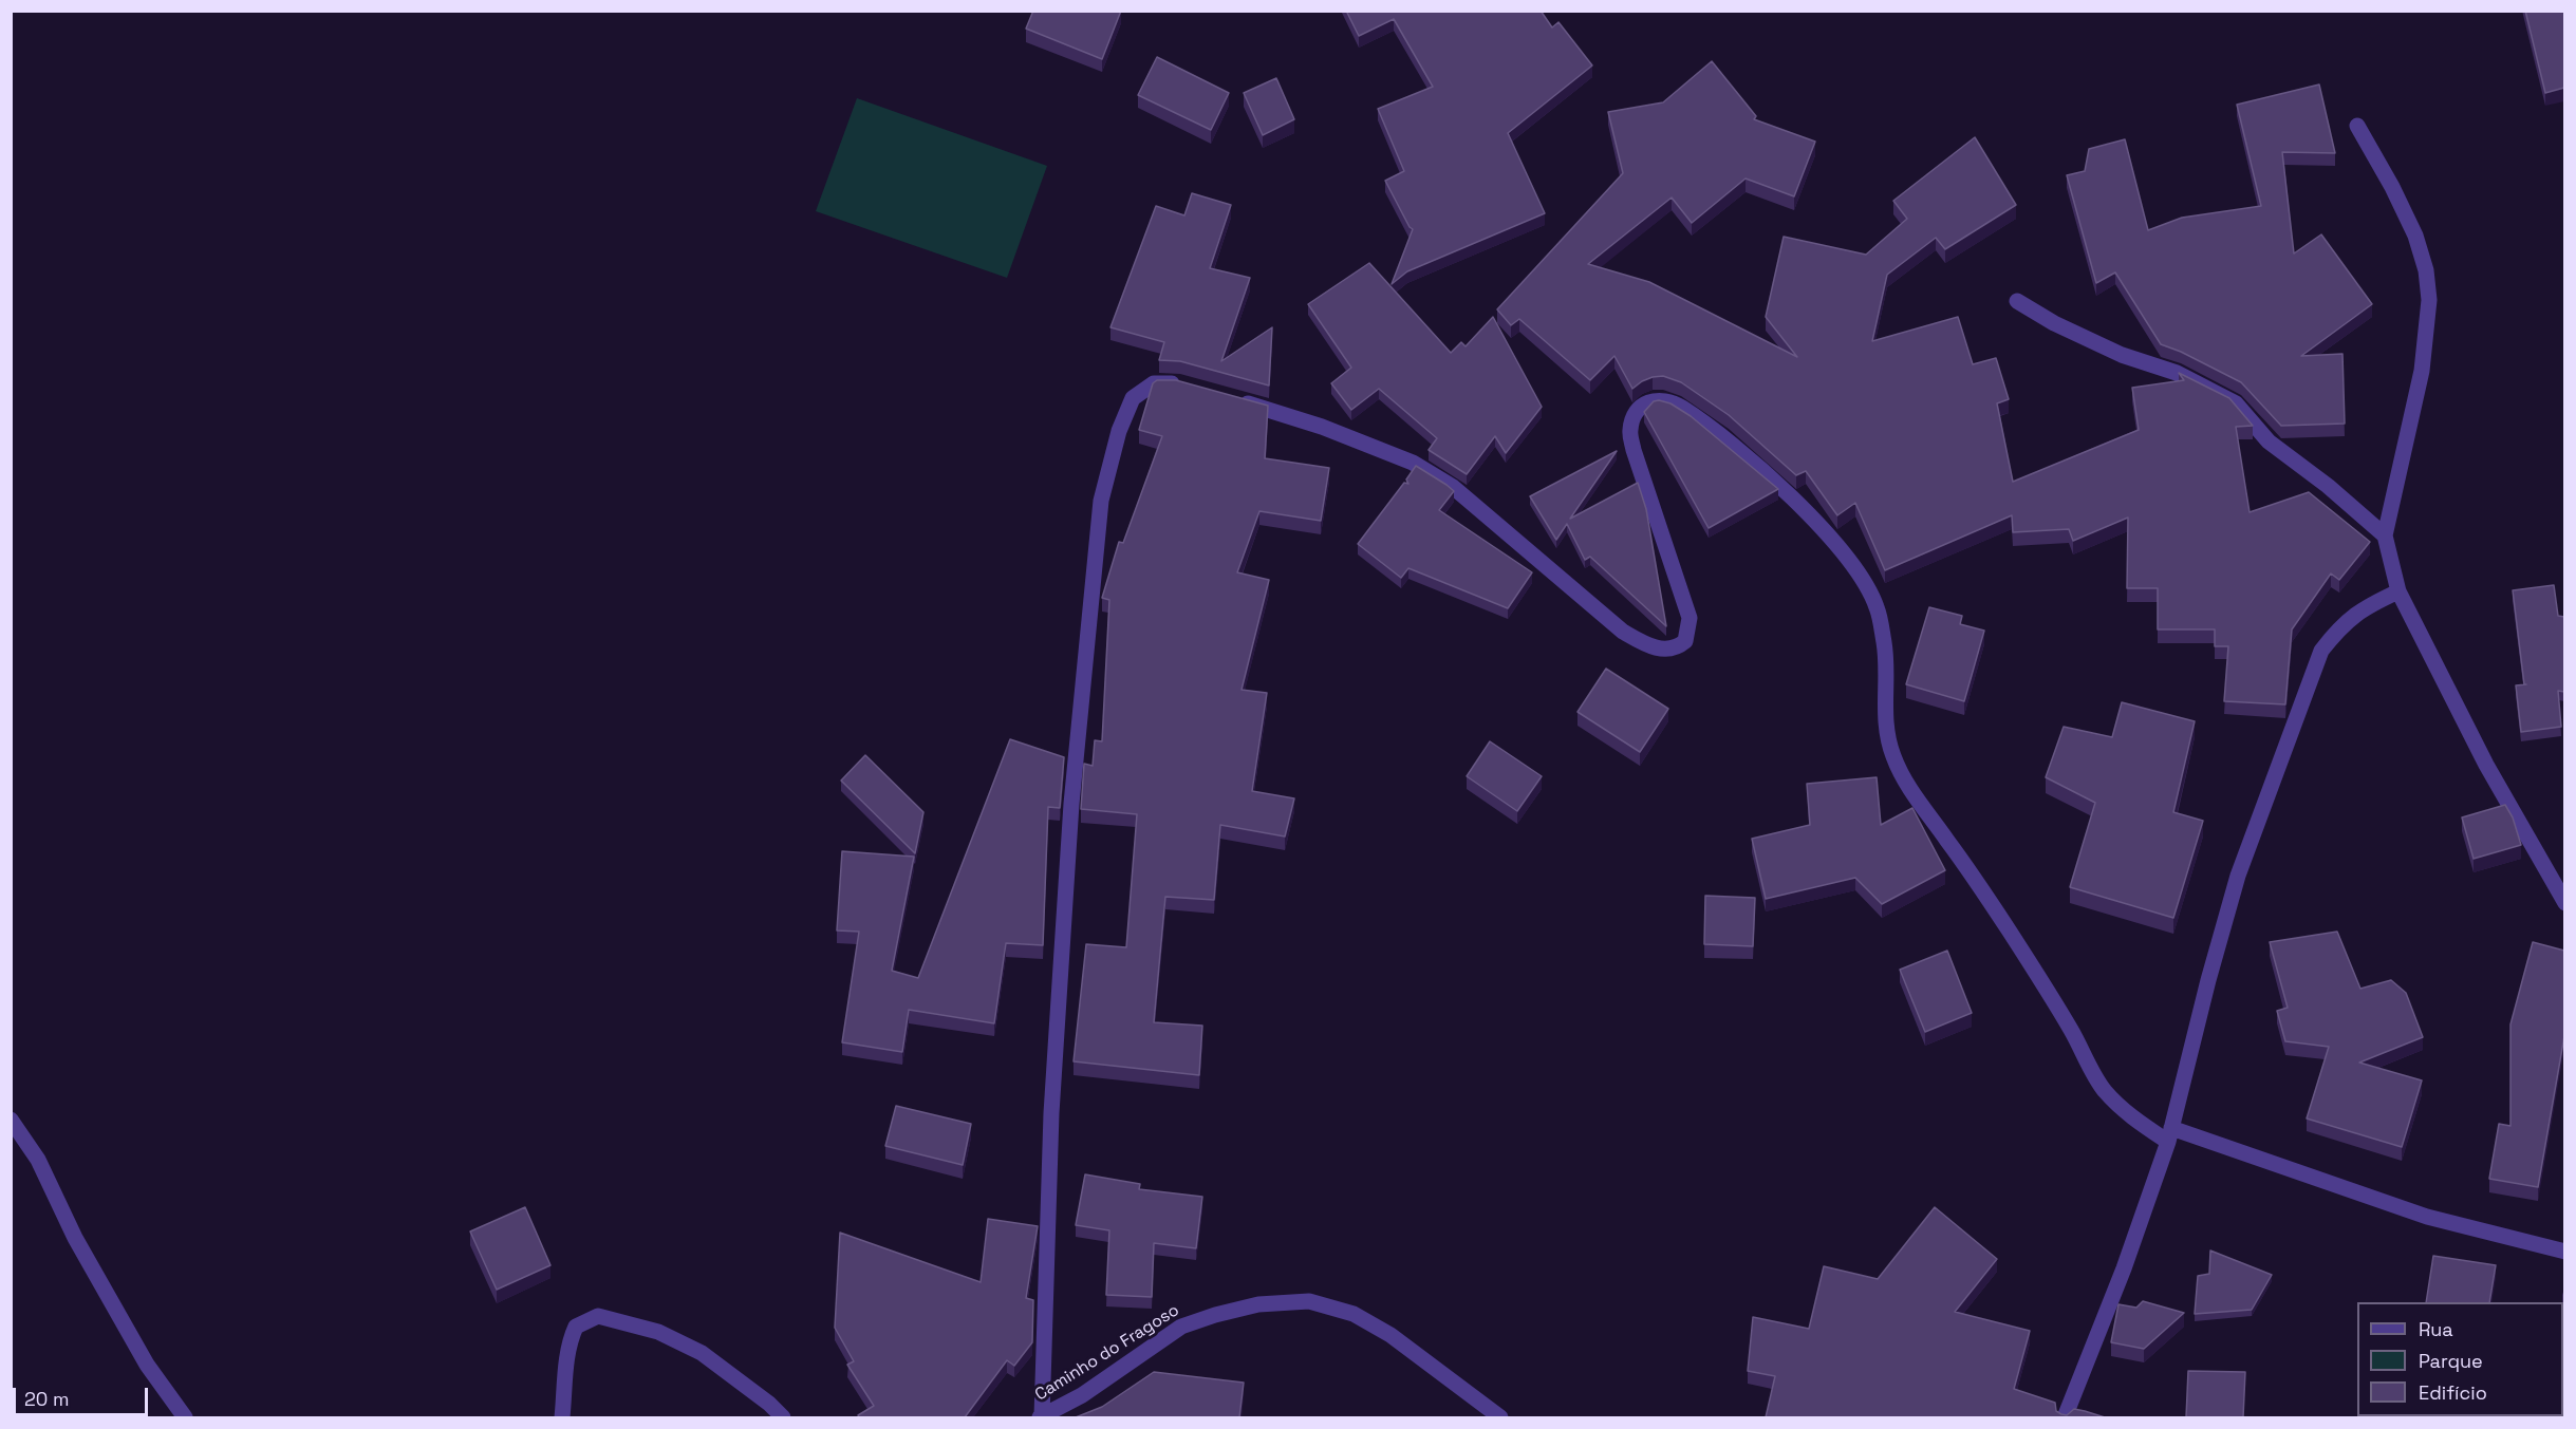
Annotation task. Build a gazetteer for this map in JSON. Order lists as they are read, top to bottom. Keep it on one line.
{"streets":{"street":["Caminho do Fragoso"]},"legend":["Rua","Parque","Edifício"],"scale_bar":"20 m"}
